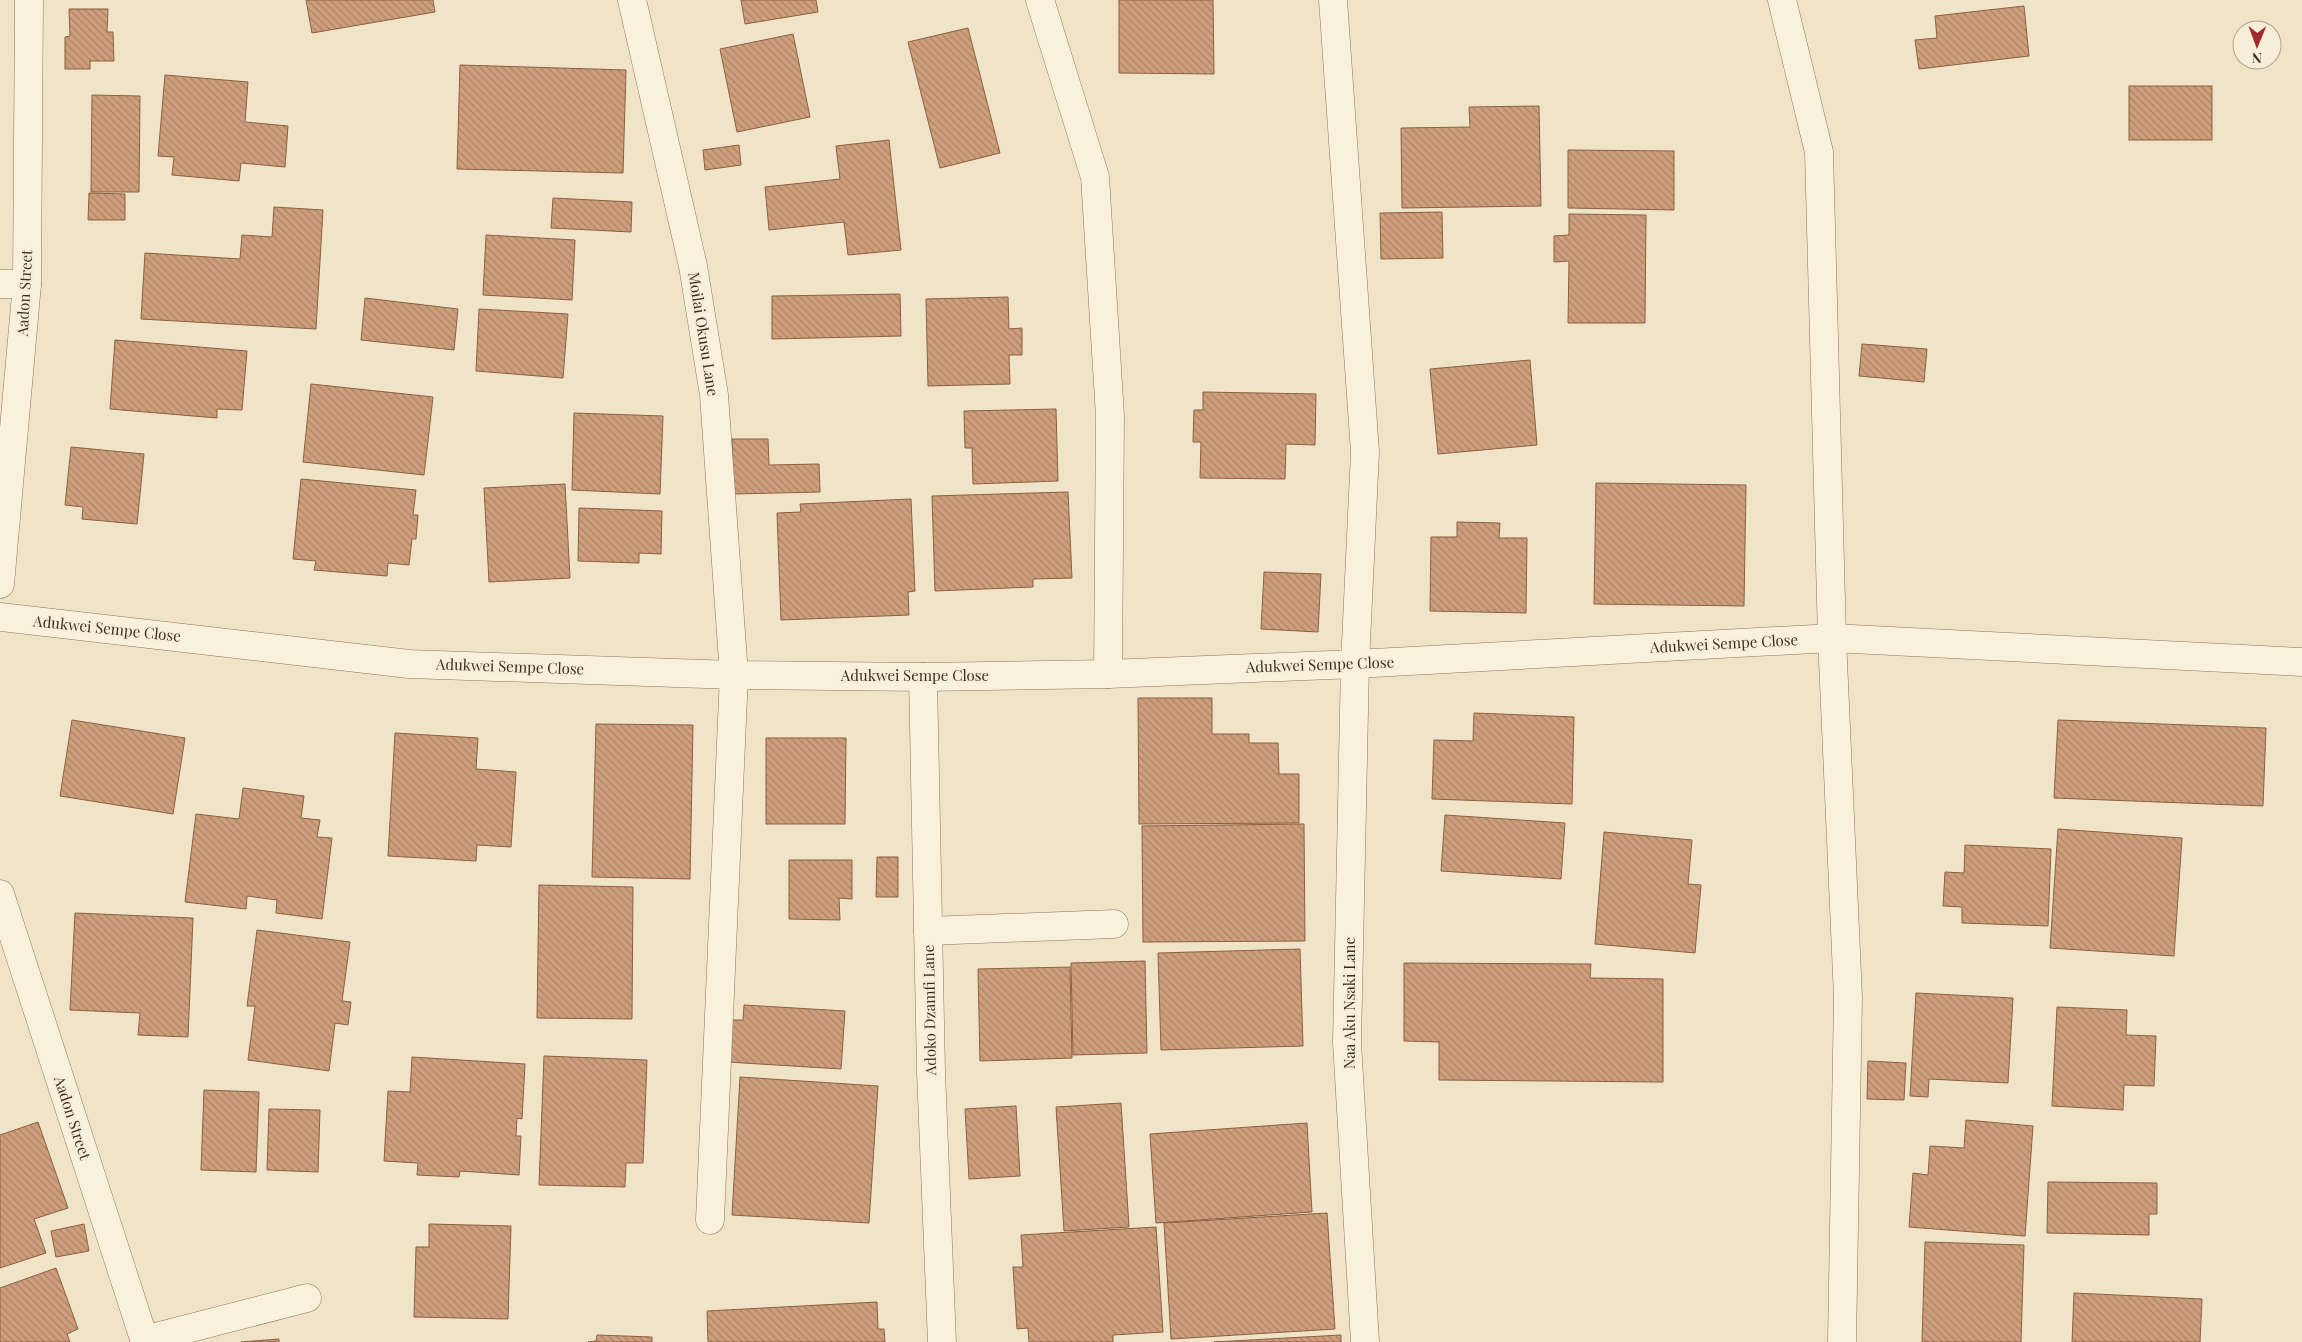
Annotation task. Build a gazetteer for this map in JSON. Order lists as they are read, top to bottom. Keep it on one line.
{"streets":{"street":["Aadon Street","Moilai Okusu Lane","Adukwei Sempe Close","Naa Aku Nsaki Lane","Adoko Dzamfi Lane"]},"crossings":[["Moilai Okusu Lane","Adukwei Sempe Close"],["Adukwei Sempe Close","Naa Aku Nsaki Lane"],["Adukwei Sempe Close","Adoko Dzamfi Lane"]],"north":"bottom"}
